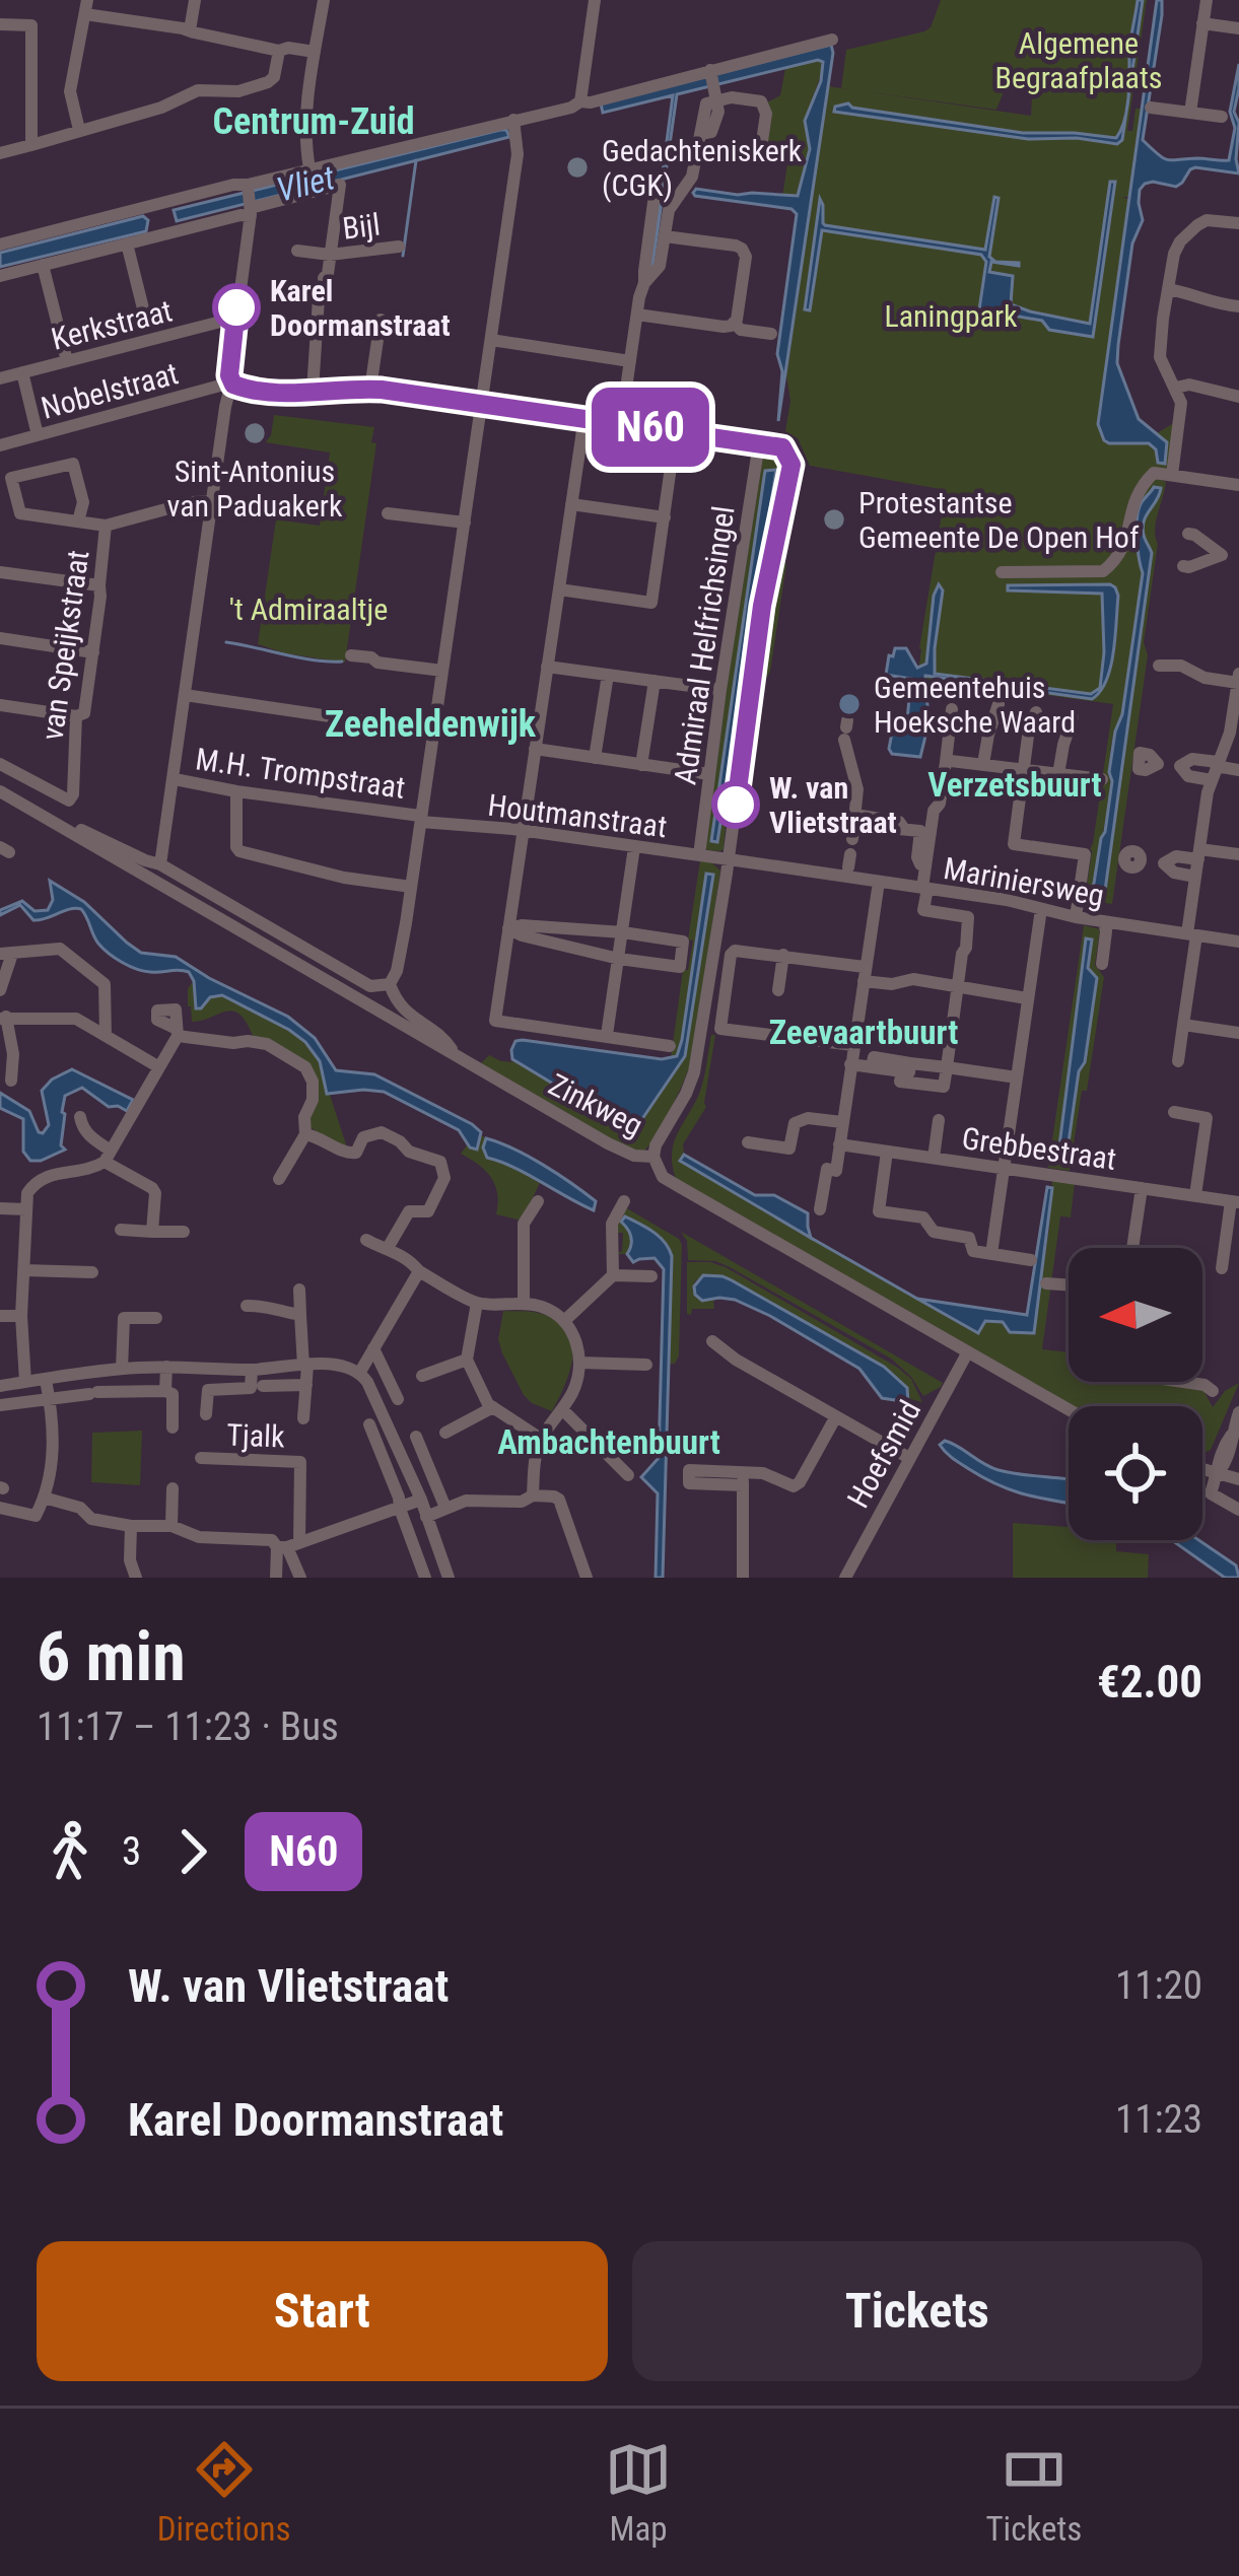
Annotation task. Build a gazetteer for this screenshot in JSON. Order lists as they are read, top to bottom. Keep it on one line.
{"streets":{"street":["Bijl","Kerkstraat","Nobelstraat","van Speijkstraat","Admiraal Helfrichsingel","M.H. Trompstraat","Houtmanstraat","Mariniersweg","Zinkweg","Grebbestraat","Tjalk","Hoefsmid"]},"crossings":[["Admiraal Helfrichsingel","Houtmanstraat"],["M.H. Trompstraat","Houtmanstraat"],["Houtmanstraat","Mariniersweg"],["Zinkweg","Hoefsmid"]],"districts":["Centrum-Zuid","Zeeheldenwijk","Verzetsbuurt","Zeevaartbuurt","Ambachtenbuurt"],"water":["Vliet"],"parks":["Algemene Begraafplaats","Laningpark","'t Admiraaltje"],"places":["Gedachteniskerk (CGK)","Karel Doormanstraat","Sint-Antonius van Paduakerk","Protestantse Gemeente De Open Hof","Gemeentehuis Hoeksche Waard","W. van Vlietstraat"],"lines":["bus line N60"],"north":"left","page":{"on_map":"N60","heading":["6 min","11:17 – 11:23 · Bus","€2.00"],"legs":["3","N60"],"list":[{"name":"W. van Vlietstraat","value":"11:20"},{"name":"Karel Doormanstraat","value":"11:23"}],"buttons":["Start","Tickets"],"tabs":["Directions","Map","Tickets"]}}
